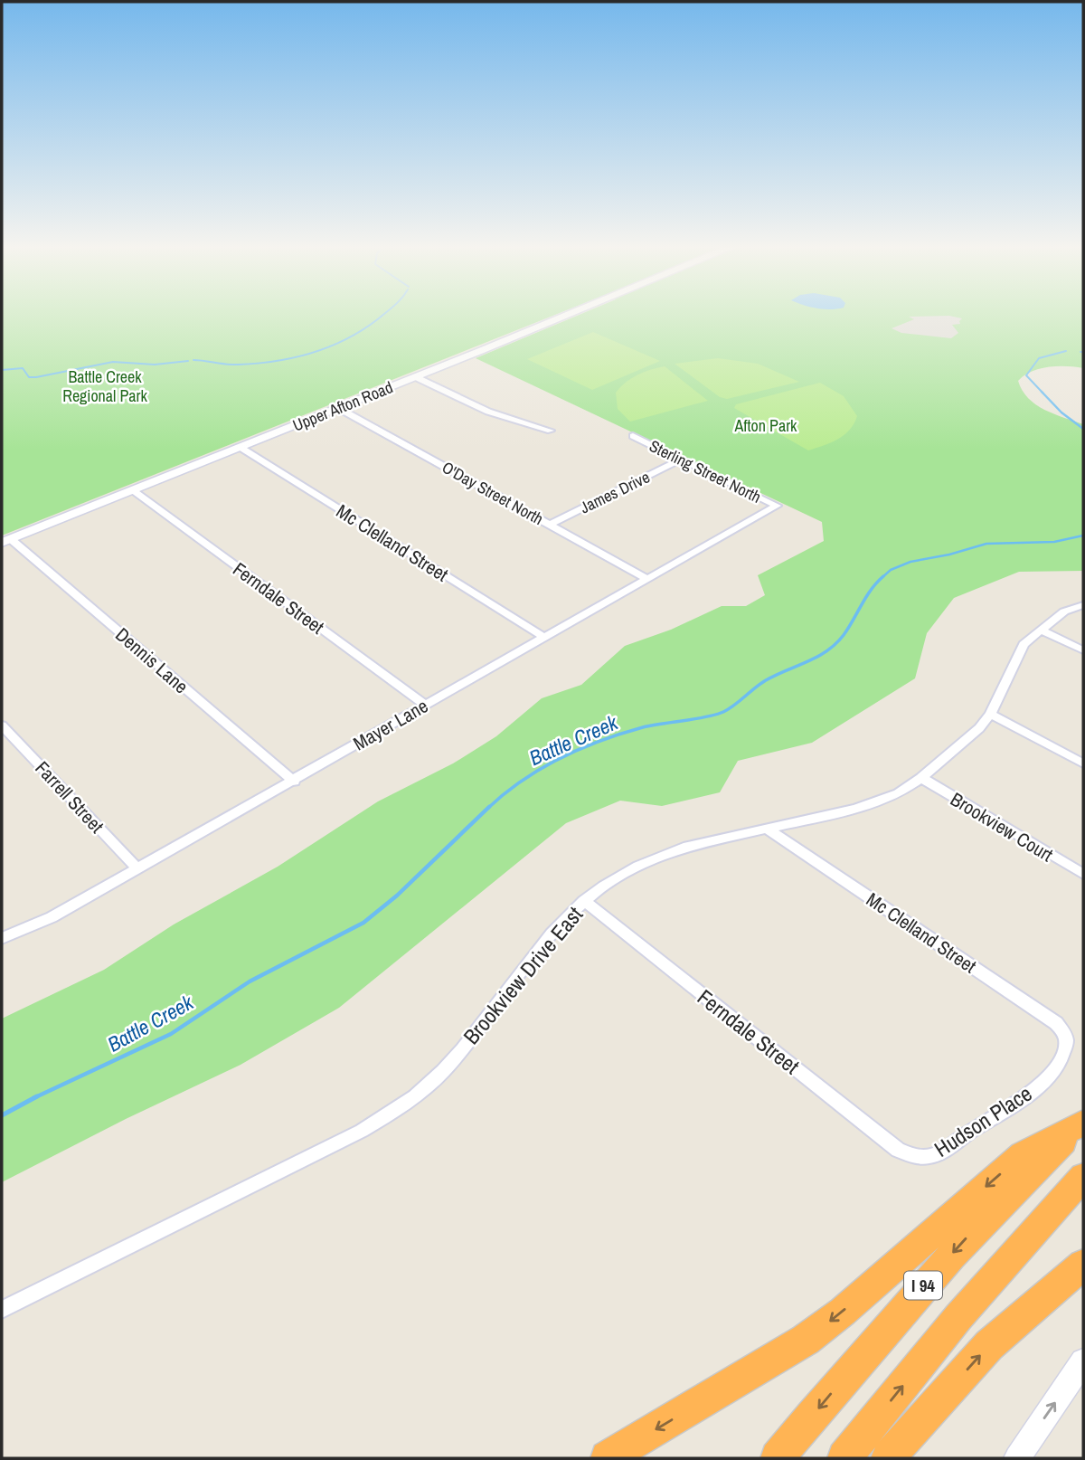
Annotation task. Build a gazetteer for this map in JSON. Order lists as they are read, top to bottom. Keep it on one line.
{"streets":{"highway":["I 94"],"street":["Upper Afton Road","Sterling Street North","James Drive","O'Day Street North","Mc Clelland Street","Ferndale Street","Dennis Lane","Mayer Lane","Farrell Street","Brookview Court","Brookview Drive East","Hudson Place"]},"crossings":[["Upper Afton Road","O'Day Street North"],["Upper Afton Road","Mc Clelland Street"],["Upper Afton Road","Ferndale Street"],["Upper Afton Road","Dennis Lane"],["Sterling Street North","James Drive"],["Sterling Street North","Mayer Lane"],["James Drive","O'Day Street North"],["O'Day Street North","Mayer Lane"],["Mc Clelland Street","Mayer Lane"],["Mc Clelland Street","Brookview Drive East"],["Mc Clelland Street","Hudson Place"],["Ferndale Street","Mayer Lane"],["Ferndale Street","Brookview Drive East"],["Ferndale Street","Hudson Place"],["Dennis Lane","Mayer Lane"],["Mayer Lane","Farrell Street"],["Brookview Court","Brookview Drive East"]],"water":["Battle Creek"],"parks":["Battle Creek Regional Park","Afton Park"]}
